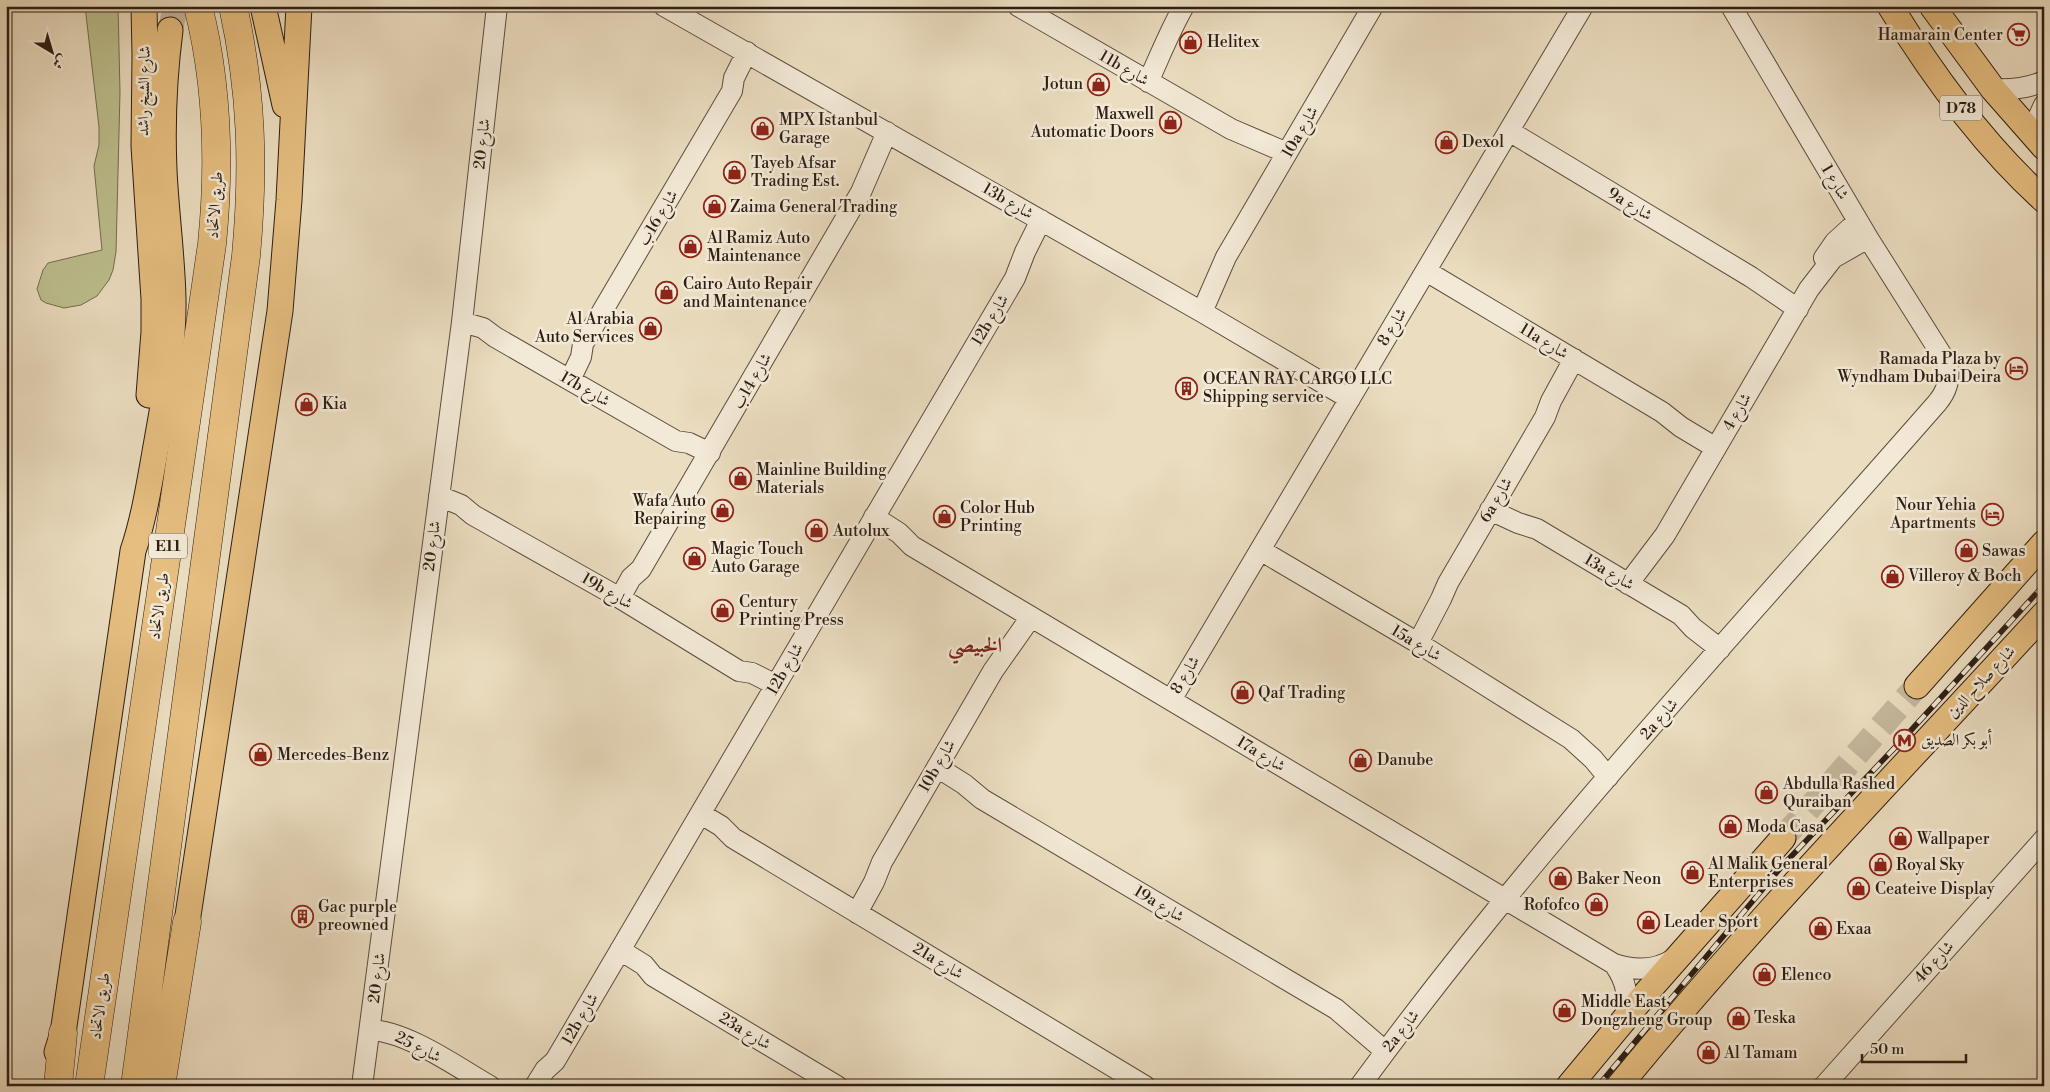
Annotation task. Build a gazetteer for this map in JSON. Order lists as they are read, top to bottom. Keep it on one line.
{"streets":{"highway":["طريق الاتحاد","E11"],"main road":["شارع الشيخ راشد","D78","شارع صلاح الدين"],"street":["11b شارع","10a شارع","شارع 20","شارع 1","13b شارع","9a شارع","شارع 16ب","12b شارع","شارع 8","11a شارع","شارع 14ب","17b شارع","شارع 4","6a شارع","13a شارع","19b شارع","15a شارع","2a شارع","17a شارع","10b شارع","19a شارع","21a شارع","شارع 46","23a شارع","شارع 25"]},"crossings":[["11b شارع","10a شارع"],["شارع الشيخ راشد","طريق الاتحاد"],["10a شارع","13b شارع"],["شارع 20","17b شارع"],["شارع 20","19b شارع"],["شارع 20","شارع 25"],["شارع 1","شارع 4"],["شارع 1","2a شارع"],["13b شارع","شارع 16ب"],["13b شارع","12b شارع"],["13b شارع","شارع 8"],["13b شارع","شارع 14ب"],["9a شارع","شارع 8"],["9a شارع","شارع 4"],["شارع 16ب","17b شارع"],["12b شارع","19b شارع"],["12b شارع","17a شارع"],["12b شارع","21a شارع"],["12b شارع","23a شارع"],["شارع 8","11a شارع"],["شارع 8","15a شارع"],["شارع 8","17a شارع"],["11a شارع","شارع 4"],["11a شارع","6a شارع"],["شارع 14ب","17b شارع"],["شارع 14ب","19b شارع"],["شارع 4","13a شارع"],["6a شارع","13a شارع"],["6a شارع","15a شارع"],["13a شارع","2a شارع"],["15a شارع","2a شارع"],["2a شارع","17a شارع"],["2a شارع","19a شارع"],["17a شارع","10b شارع"],["10b شارع","19a شارع"],["10b شارع","21a شارع"]],"districts":["الخبيصي"],"places":{"supermarket":["Hamarain Center"],"shop":["Helitex","Jotun","Maxwell Automatic Doors","MPX Istanbul Garage","Dexol","Tayeb Afsar Trading Est.","Zaima General Trading","Al Ramiz Auto Maintenance","Cairo Auto Repair and Maintenance","Al Arabia Auto Services","Kia","Mainline Building Materials","Wafa Auto Repairing","Color Hub Printing","Autolux","Sawas","Magic Touch Auto Garage","Villeroy & Boch","Century Printing Press","Qaf Trading","Mercedes-Benz","Danube","Abdulla Rashed Quraiban","Moda Casa","Wallpaper","Royal Sky","Al Malik General Enterprises","Baker Neon","Ceateive Display","Rofofco","Leader Sport","Exaa","Elenco","Middle East Dongzheng Group","Teska","Al Tamam"],"hotel":["Ramada Plaza by Wyndham Dubai Deira","Nour Yehia Apartments"],"building":["OCEAN RAY CARGO LLC Shipping service","Gac purple preowned"],"metro station":["أبو بكر الصديق"]},"scale_bar":"50 m","north":"bottom right"}
